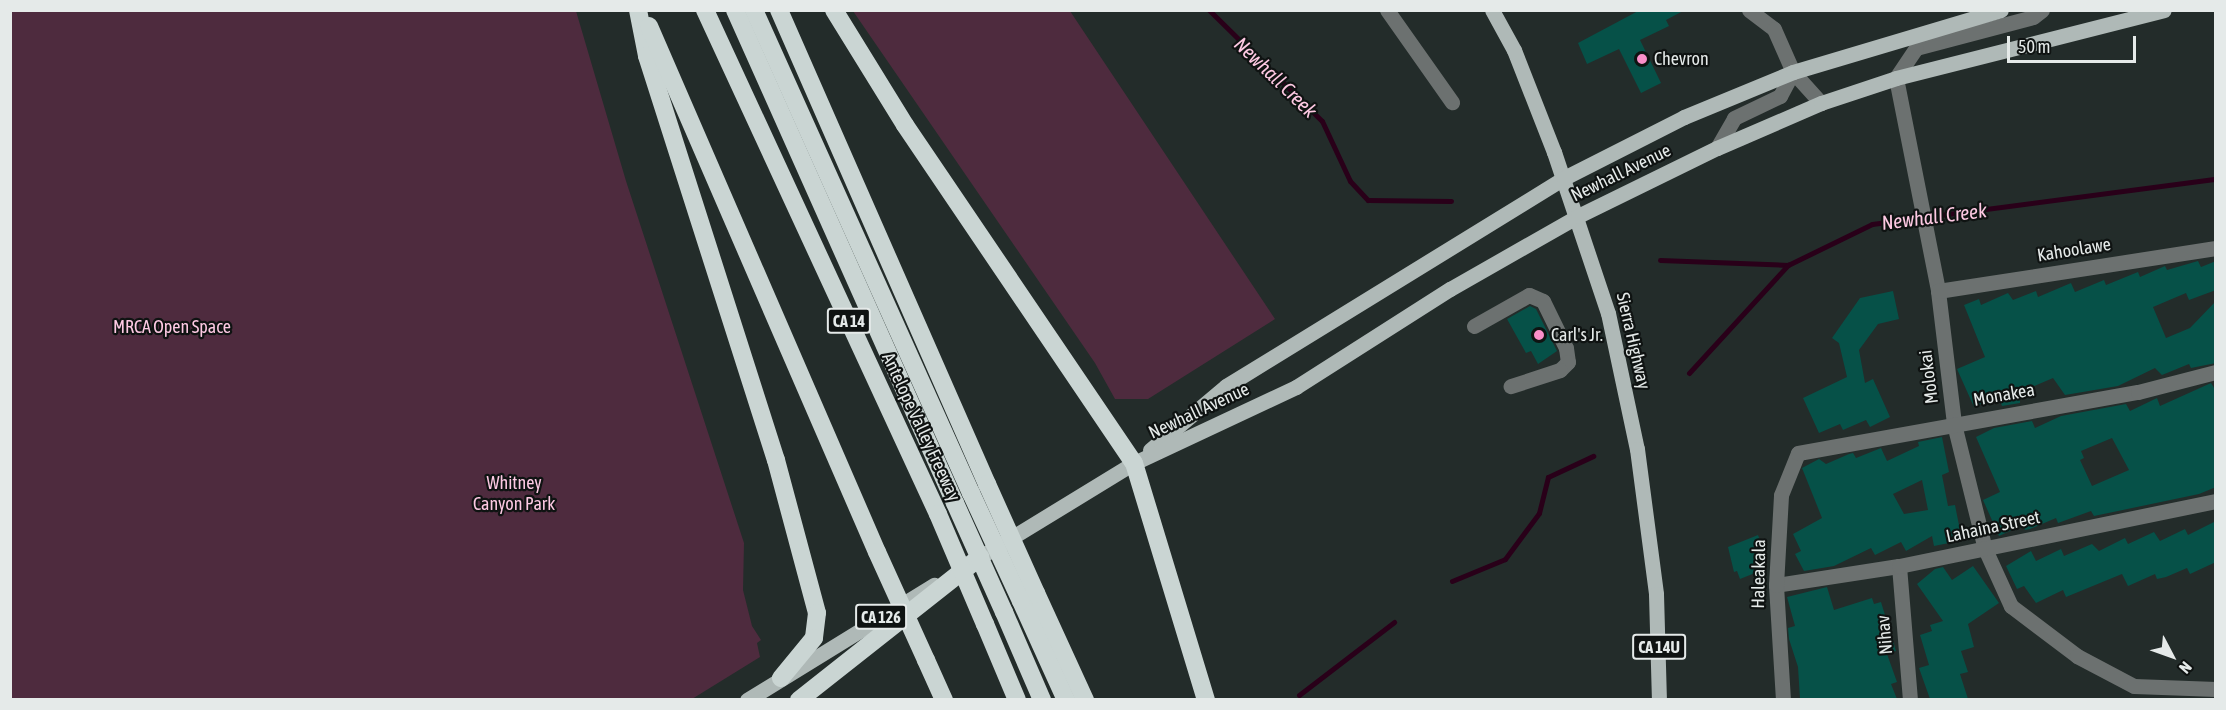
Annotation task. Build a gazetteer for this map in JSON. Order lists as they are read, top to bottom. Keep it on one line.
{"streets":{"highway":["CA 14","Antelope Valley Freeway"],"main road":["Newhall Avenue","Sierra Highway","CA 126","CA 14U"],"street":["Kahoolawe","Molokai","Monakea","Lahaina Street","Haleakala","Nihav"]},"crossings":[["Newhall Avenue","Sierra Highway"],["Newhall Avenue","Molokai"],["Kahoolawe","Molokai"],["Molokai","Monakea"],["Molokai","Lahaina Street"],["Monakea","Haleakala"],["Lahaina Street","Haleakala"],["Lahaina Street","Nihav"]],"water":["Newhall Creek"],"parks":["MRCA Open Space","Whitney Canyon Park"],"places":["Chevron","Carl's Jr."],"scale_bar":"50 m","north":"bottom right"}
